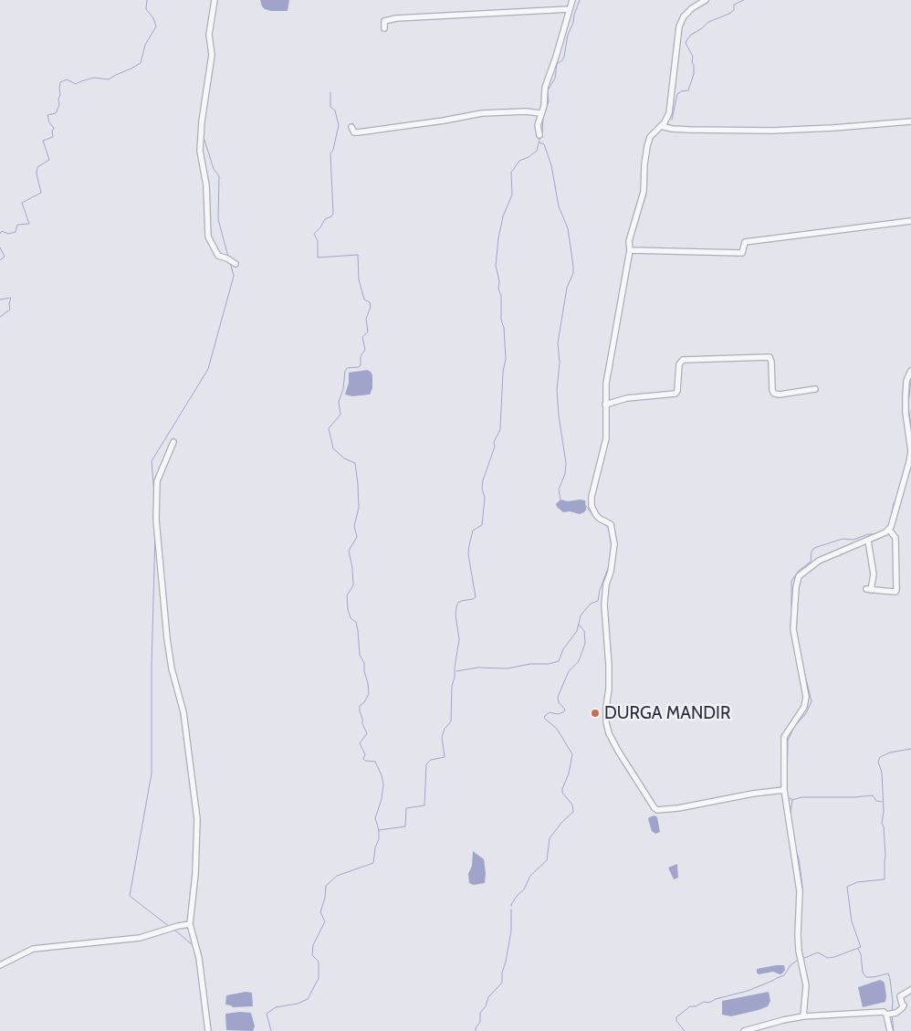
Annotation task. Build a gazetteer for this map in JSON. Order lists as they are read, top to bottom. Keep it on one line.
{"places":["DURGA MANDIR"]}
